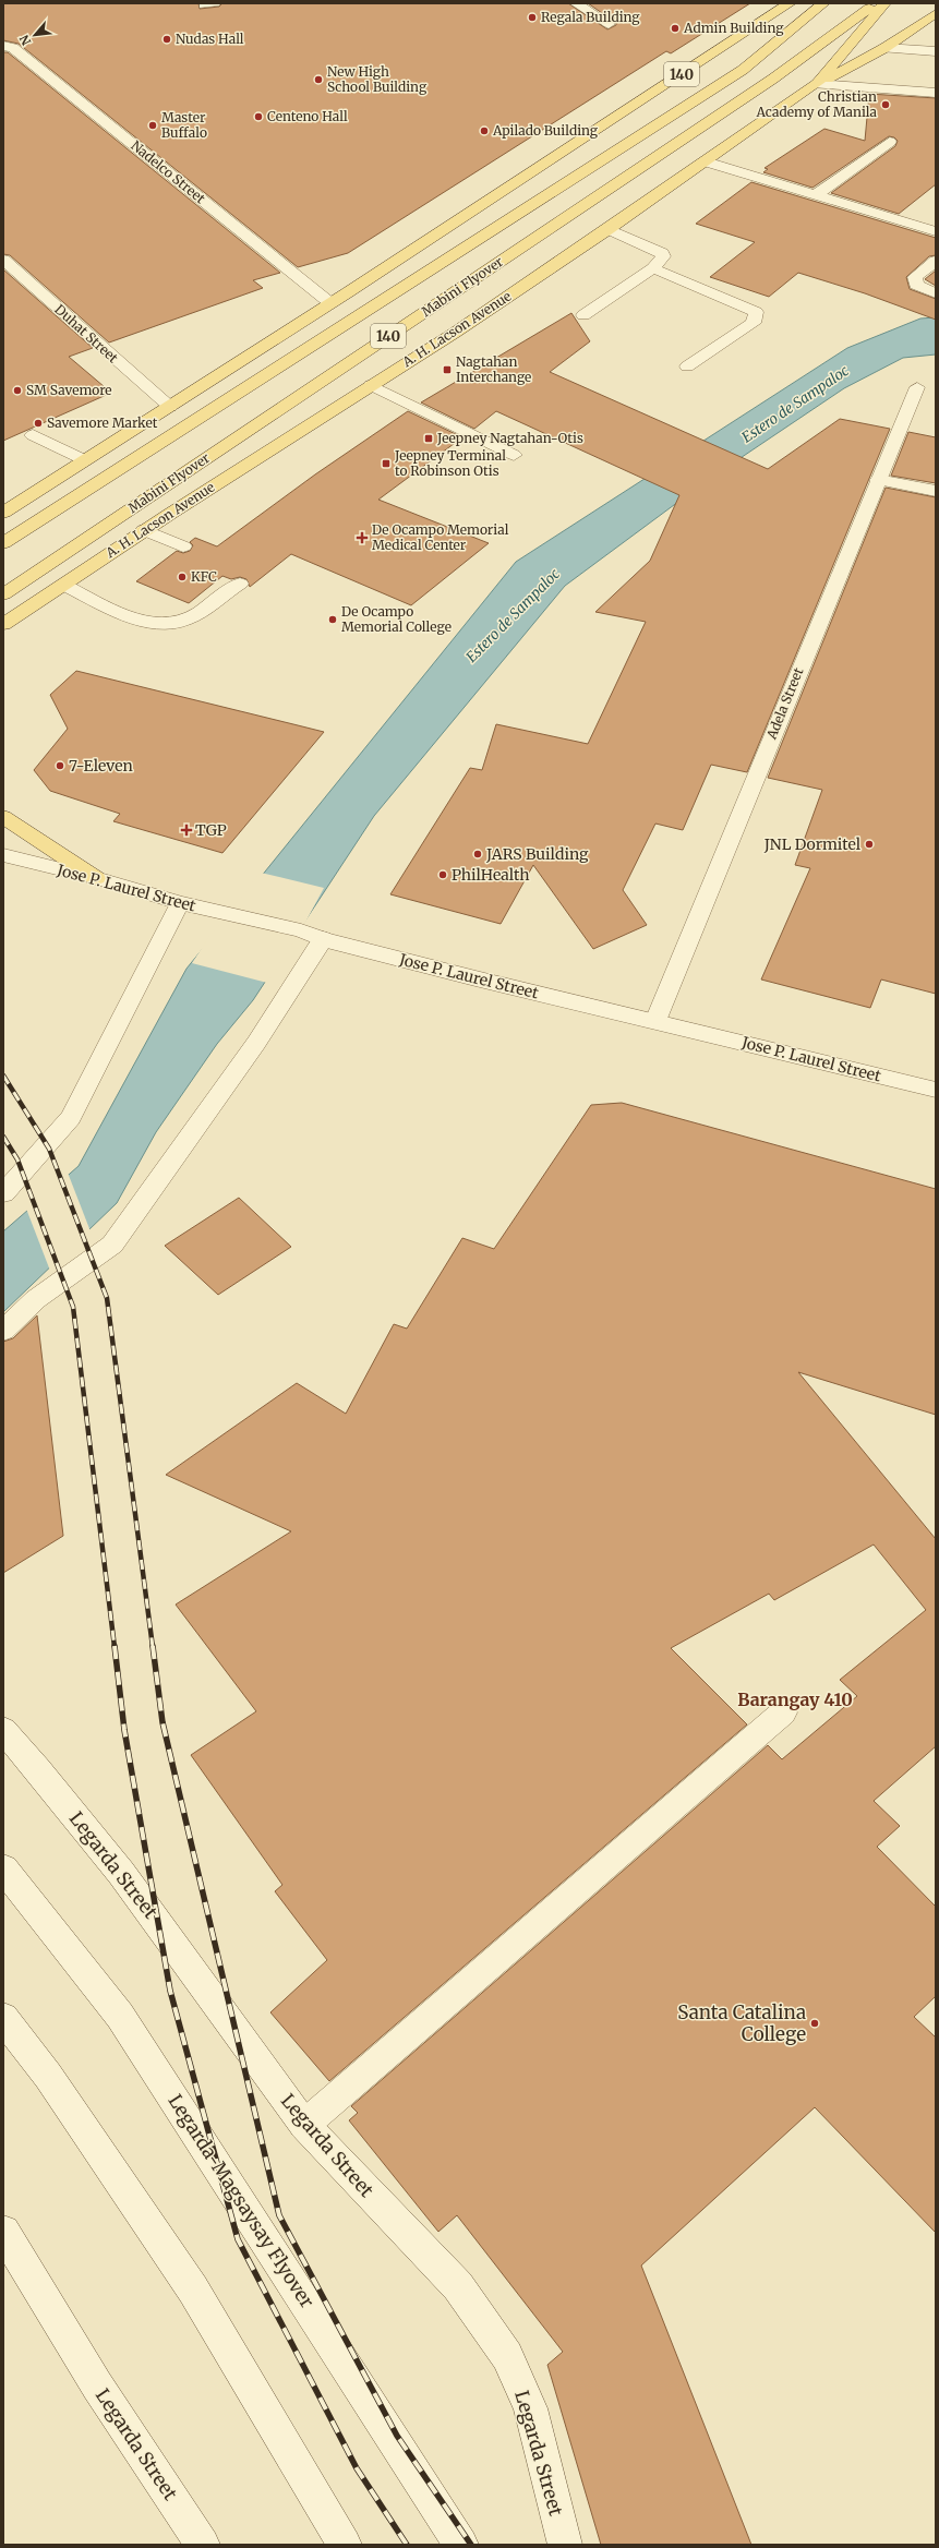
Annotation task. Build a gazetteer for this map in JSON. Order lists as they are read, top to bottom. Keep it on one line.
{"streets":{"main road":["140","Mabini Flyover","A. H. Lacson Avenue"],"street":["Nadelco Street","Duhat Street","Adela Street","Jose P. Laurel Street","Legarda Street","Legarda-Magsaysay Flyover"]},"crossings":[["140","Nadelco Street"],["140","Duhat Street"],["Adela Street","Jose P. Laurel Street"]],"districts":["Barangay 410"],"water":["Estero de Sampaloc"],"places":{"other":["Regala Building","Admin Building","Nudas Hall","New High School Building","Christian Academy of Manila","Centeno Hall","Master Buffalo","Apilado Building","SM Savemore","Savemore Market","KFC","De Ocampo Memorial College","7-Eleven","JNL Dormitel","JARS Building","PhilHealth","Santa Catalina College"],"transit":["Nagtahan Interchange","Jeepney Nagtahan-Otis","Jeepney Terminal to Robinson Otis"],"health":["De Ocampo Memorial Medical Center","TGP"]},"north":"bottom left"}
